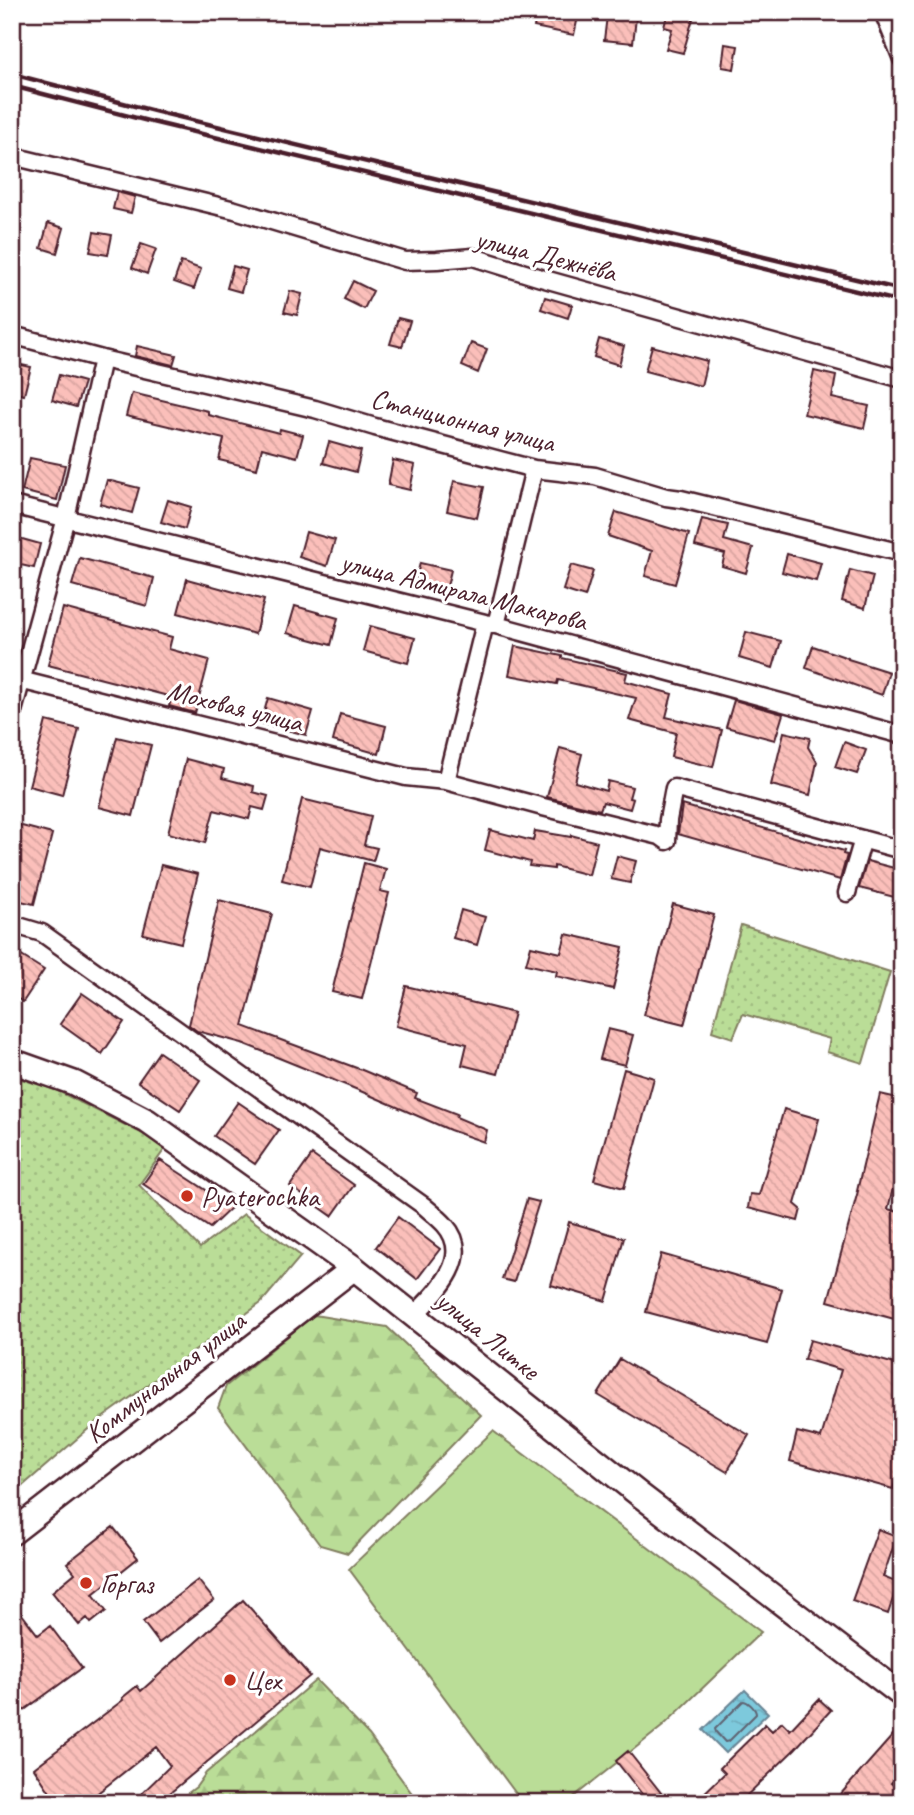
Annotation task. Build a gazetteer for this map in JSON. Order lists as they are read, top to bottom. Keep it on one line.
{"streets":{"main road":["улица Литке","Коммунальная улица"],"street":["улица Дежнёва","Станционная улица","улица Адмирала Макарова","Моховая улица"]},"crossings":[["улица Литке","Коммунальная улица"]],"places":["Pyaterochka","Горгаз","Цех"]}
